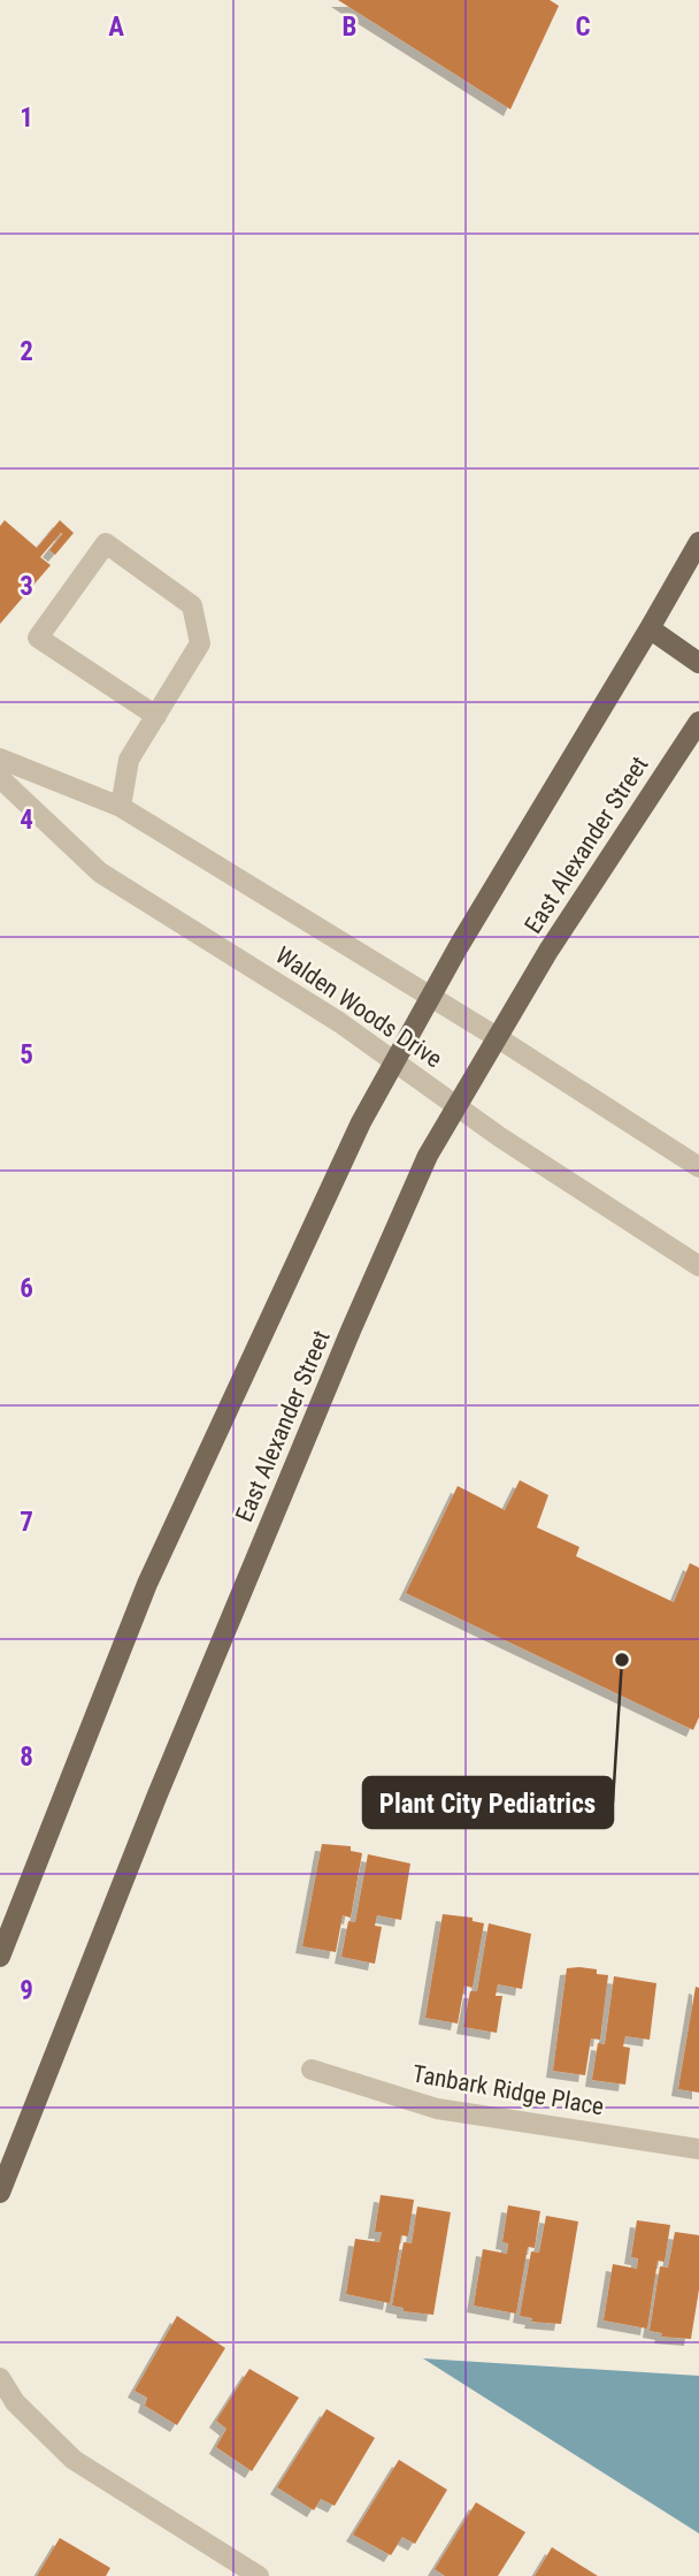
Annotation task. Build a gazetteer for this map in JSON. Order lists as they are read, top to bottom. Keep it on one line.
{"streets":{"main road":["East Alexander Street"],"street":["Walden Woods Drive","Tanbark Ridge Place"]},"crossings":[["East Alexander Street","Walden Woods Drive"]],"places":["Plant City Pediatrics"],"grid":{"columns":["A","B","C"],"rows":["1","2","3","4","5","6","7","8","9"]}}
